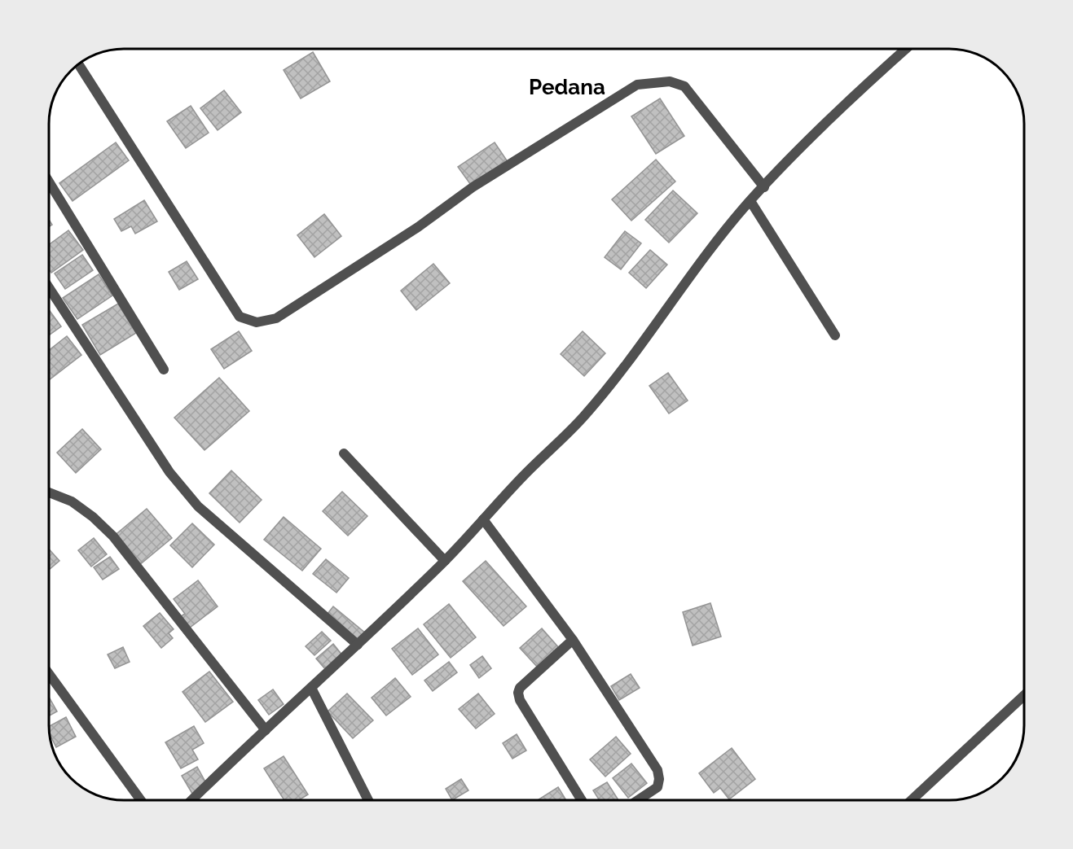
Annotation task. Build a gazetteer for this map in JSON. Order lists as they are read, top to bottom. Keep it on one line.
{"districts":["Pedana"]}
